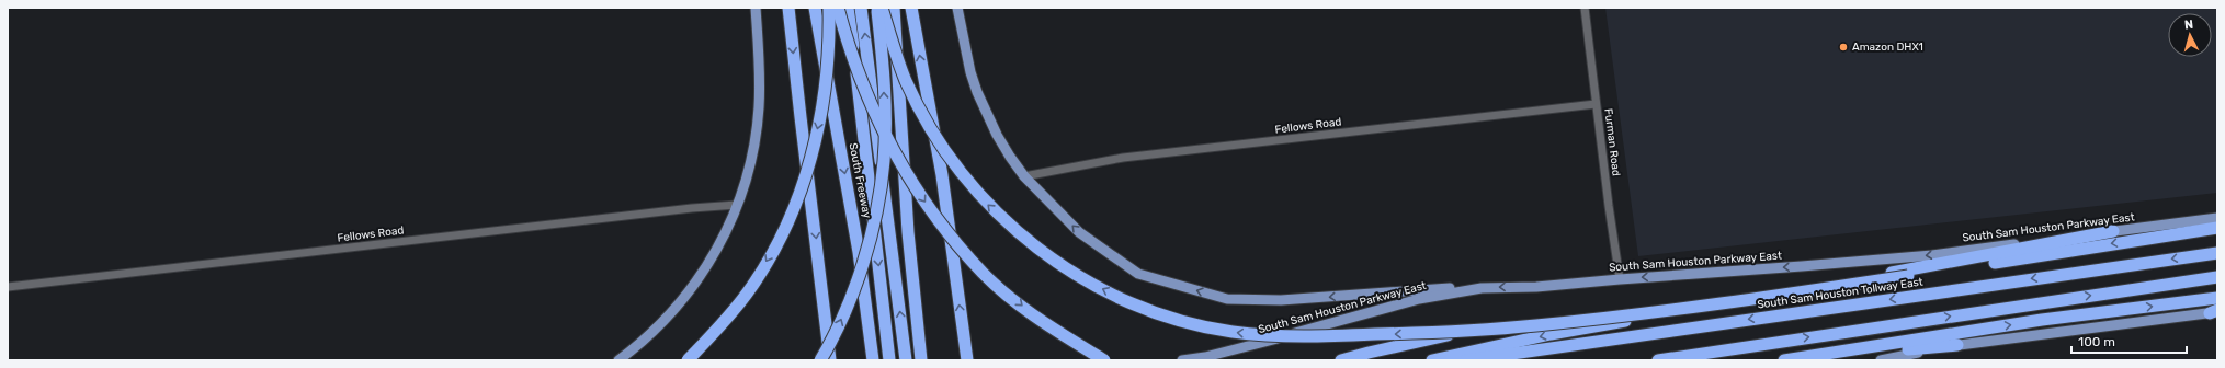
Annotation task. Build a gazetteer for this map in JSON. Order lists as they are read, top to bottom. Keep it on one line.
{"streets":{"highway":["South Freeway","South Sam Houston Tollway East"],"main road":["South Sam Houston Parkway East"],"street":["Fellows Road","Furman Road"]},"crossings":[["Fellows Road","Furman Road"],["Furman Road","South Sam Houston Parkway East"]],"one_way":["South Sam Houston Parkway East"],"places":["Amazon DHX1"],"scale_bar":"100 m","north":"top"}
